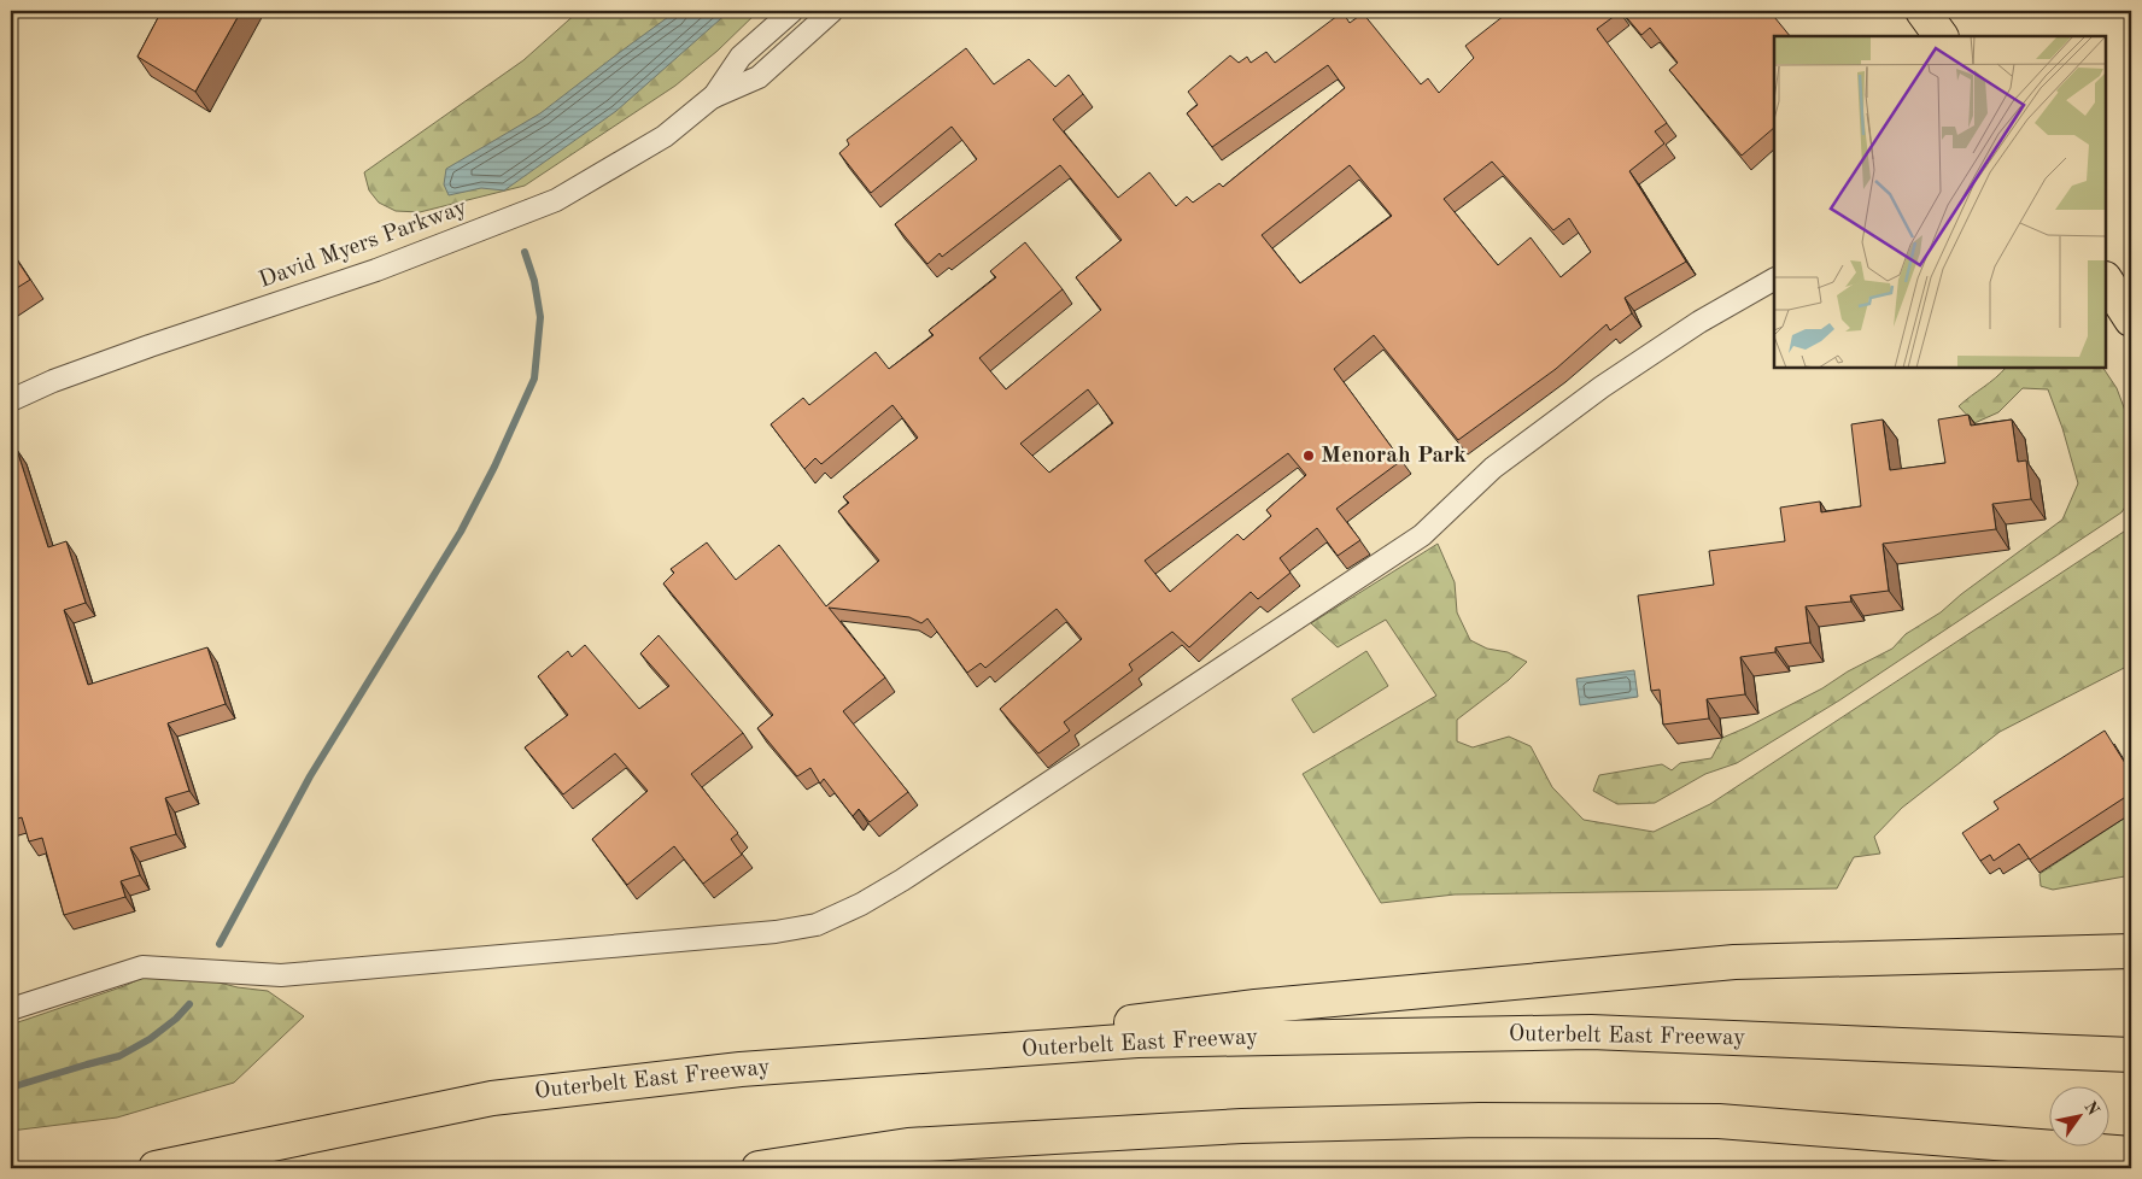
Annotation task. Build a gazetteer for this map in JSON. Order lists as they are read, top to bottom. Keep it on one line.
{"streets":{"main road":["Outerbelt East Freeway"],"street":["David Myers Parkway"]},"places":["Menorah Park"],"north":"top right"}
